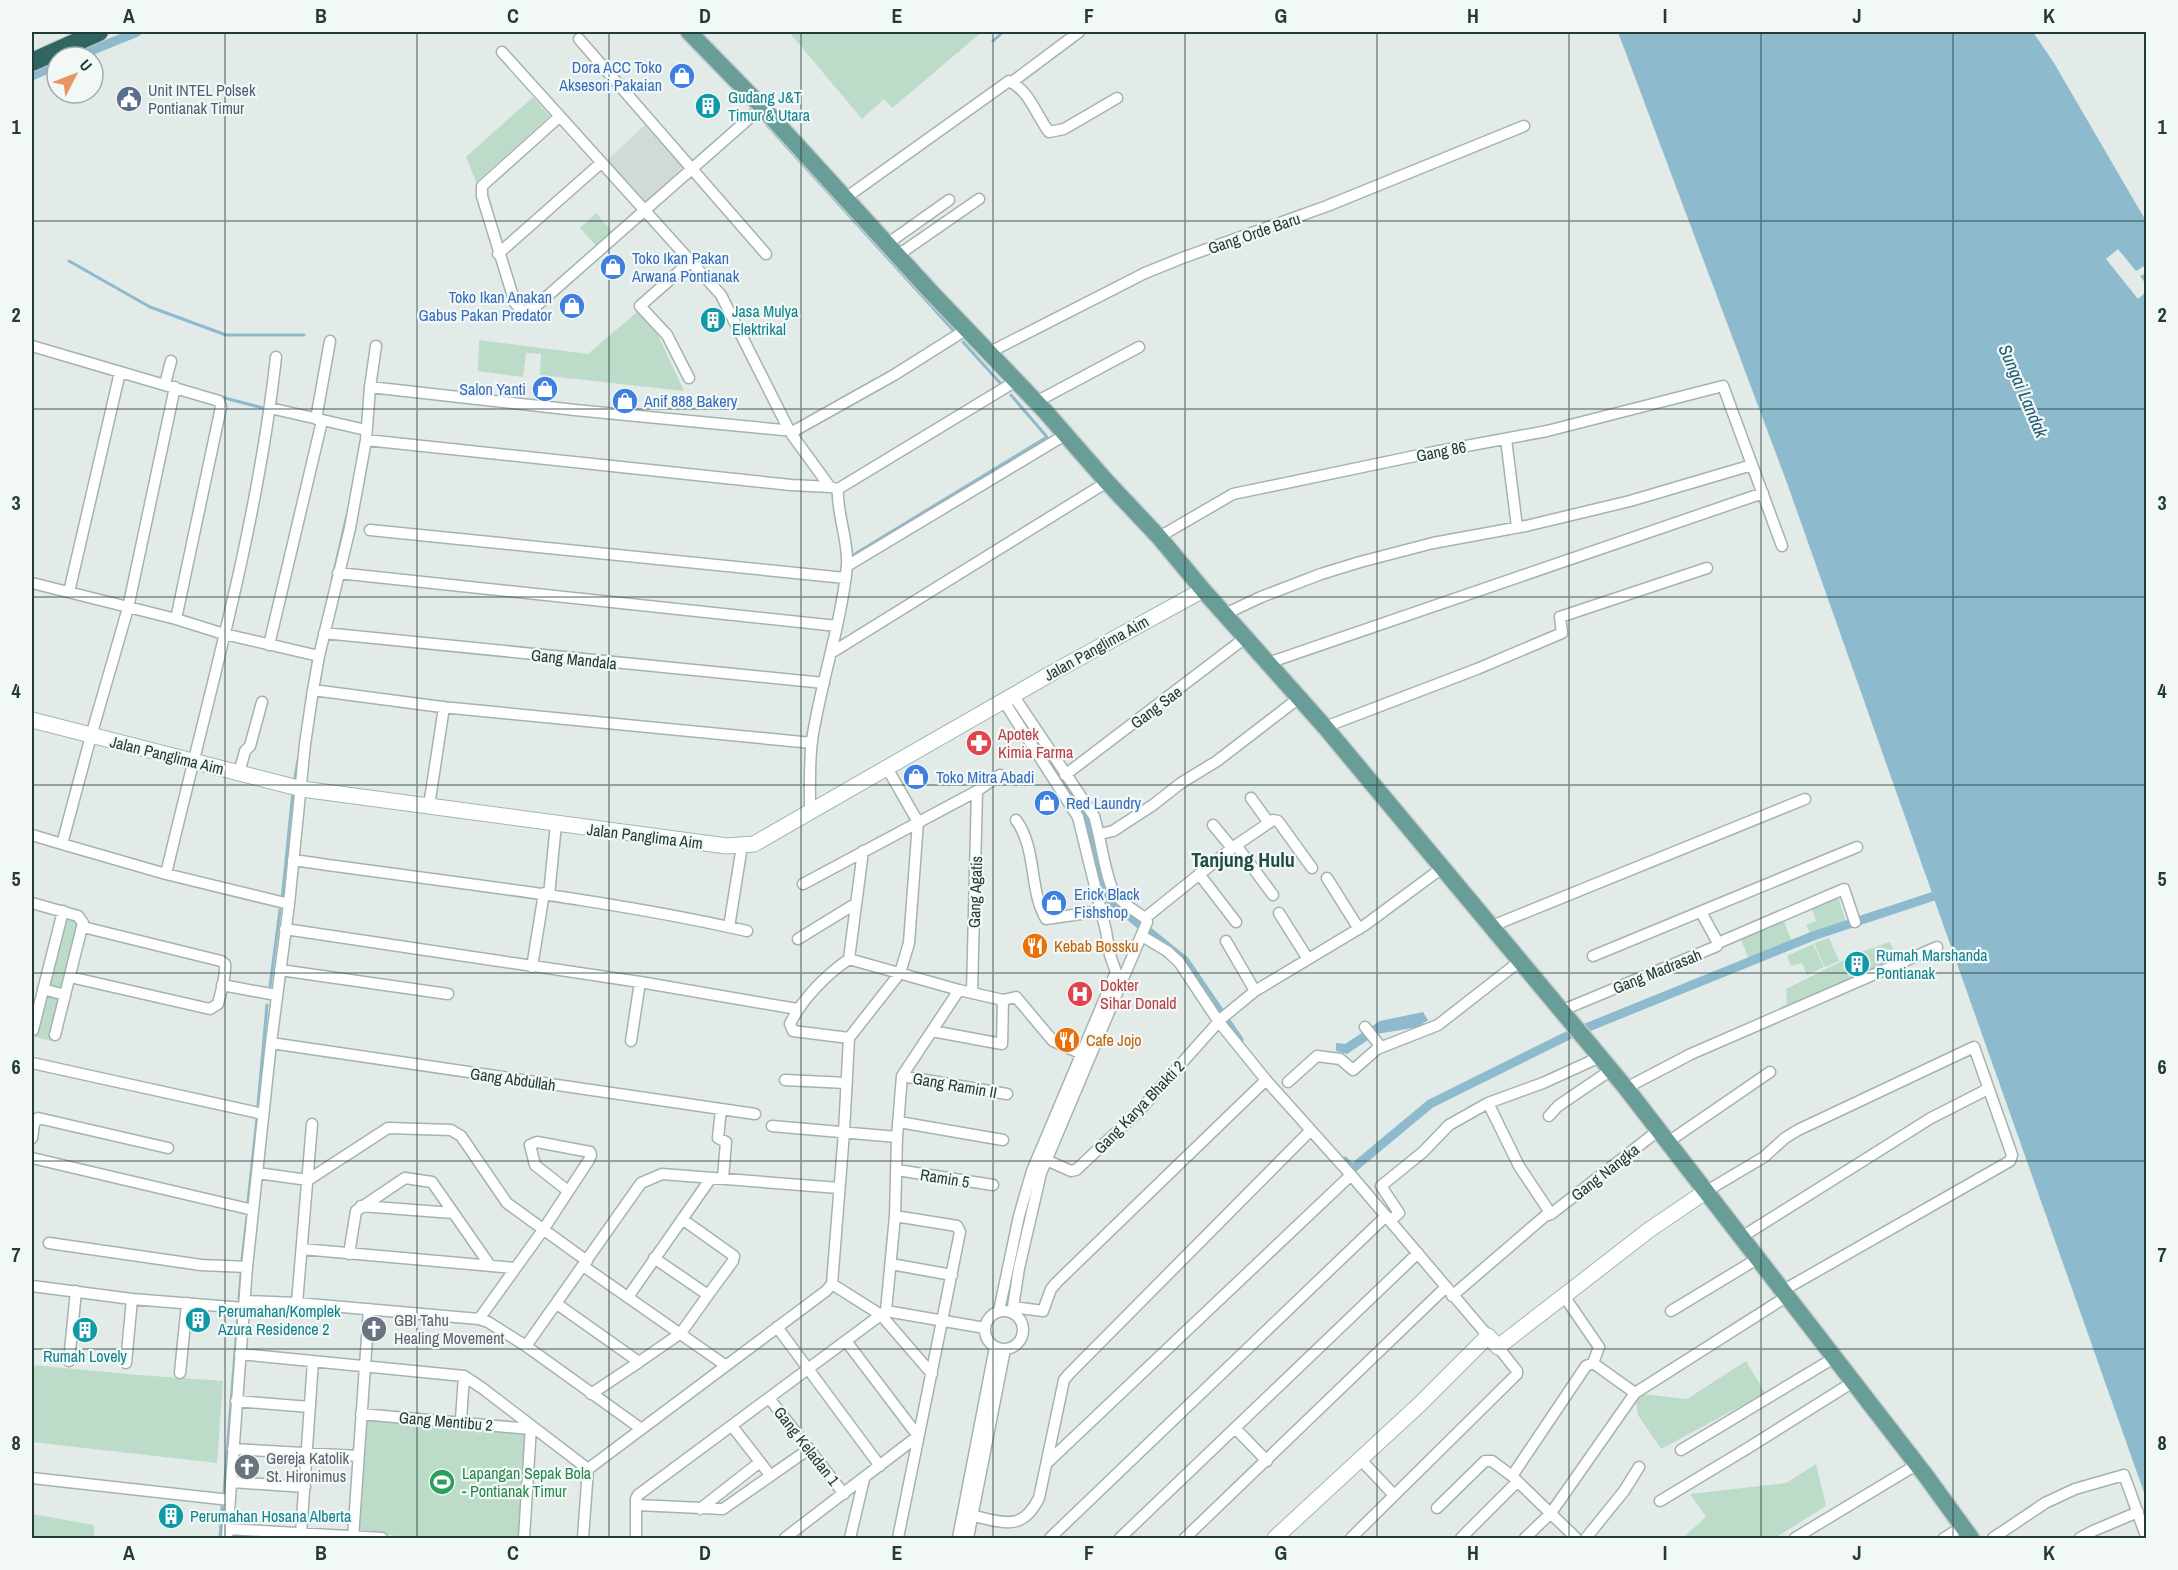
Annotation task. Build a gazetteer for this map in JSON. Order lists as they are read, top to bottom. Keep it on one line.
{"streets":{"street":["Gang Orde Baru","Gang 86","Jalan Panglima Aim","Gang Mandala","Gang Sae","Gang Agatis","Gang Madrasah","Gang Abdullah","Gang Ramin II","Gang Karya Bhakti 2","Gang Nangka","Ramin 5","Gang Mentibu 2","Gang Keladan 1"]},"districts":["Tanjung Hulu"],"water":["Sungai Landak"],"places":{"shop":["Dora ACC Toko Aksesori Pakaian","Toko Ikan Pakan Arwana Pontianak","Toko Ikan Anakan Gabus Pakan Predator","Salon Yanti","Anif 888 Bakery","Toko Mitra Abadi","Red Laundry","Erick Black Fishshop"],"public building":["Unit INTEL Polsek Pontianak Timur"],"building":["Gudang J&T Timur & Utara","Jasa Mulya Elektrikal","Rumah Marshanda Pontianak","Perumahan/Komplek Azura Residence 2","Rumah Lovely","Perumahan Hosana Alberta"],"pharmacy":["Apotek Kimia Farma"],"restaurant":["Kebab Bossku","Cafe Jojo"],"hospital":["Dokter Sihar Donald"],"church":["GBI Tahu Healing Movement","Gereja Katolik St. Hironimus"],"sports":["Lapangan Sepak Bola - Pontianak Timur"]},"north":"top right","grid":{"columns":["A","B","C","D","E","F","G","H","I","J","K"],"rows":["1","2","3","4","5","6","7","8"]}}
